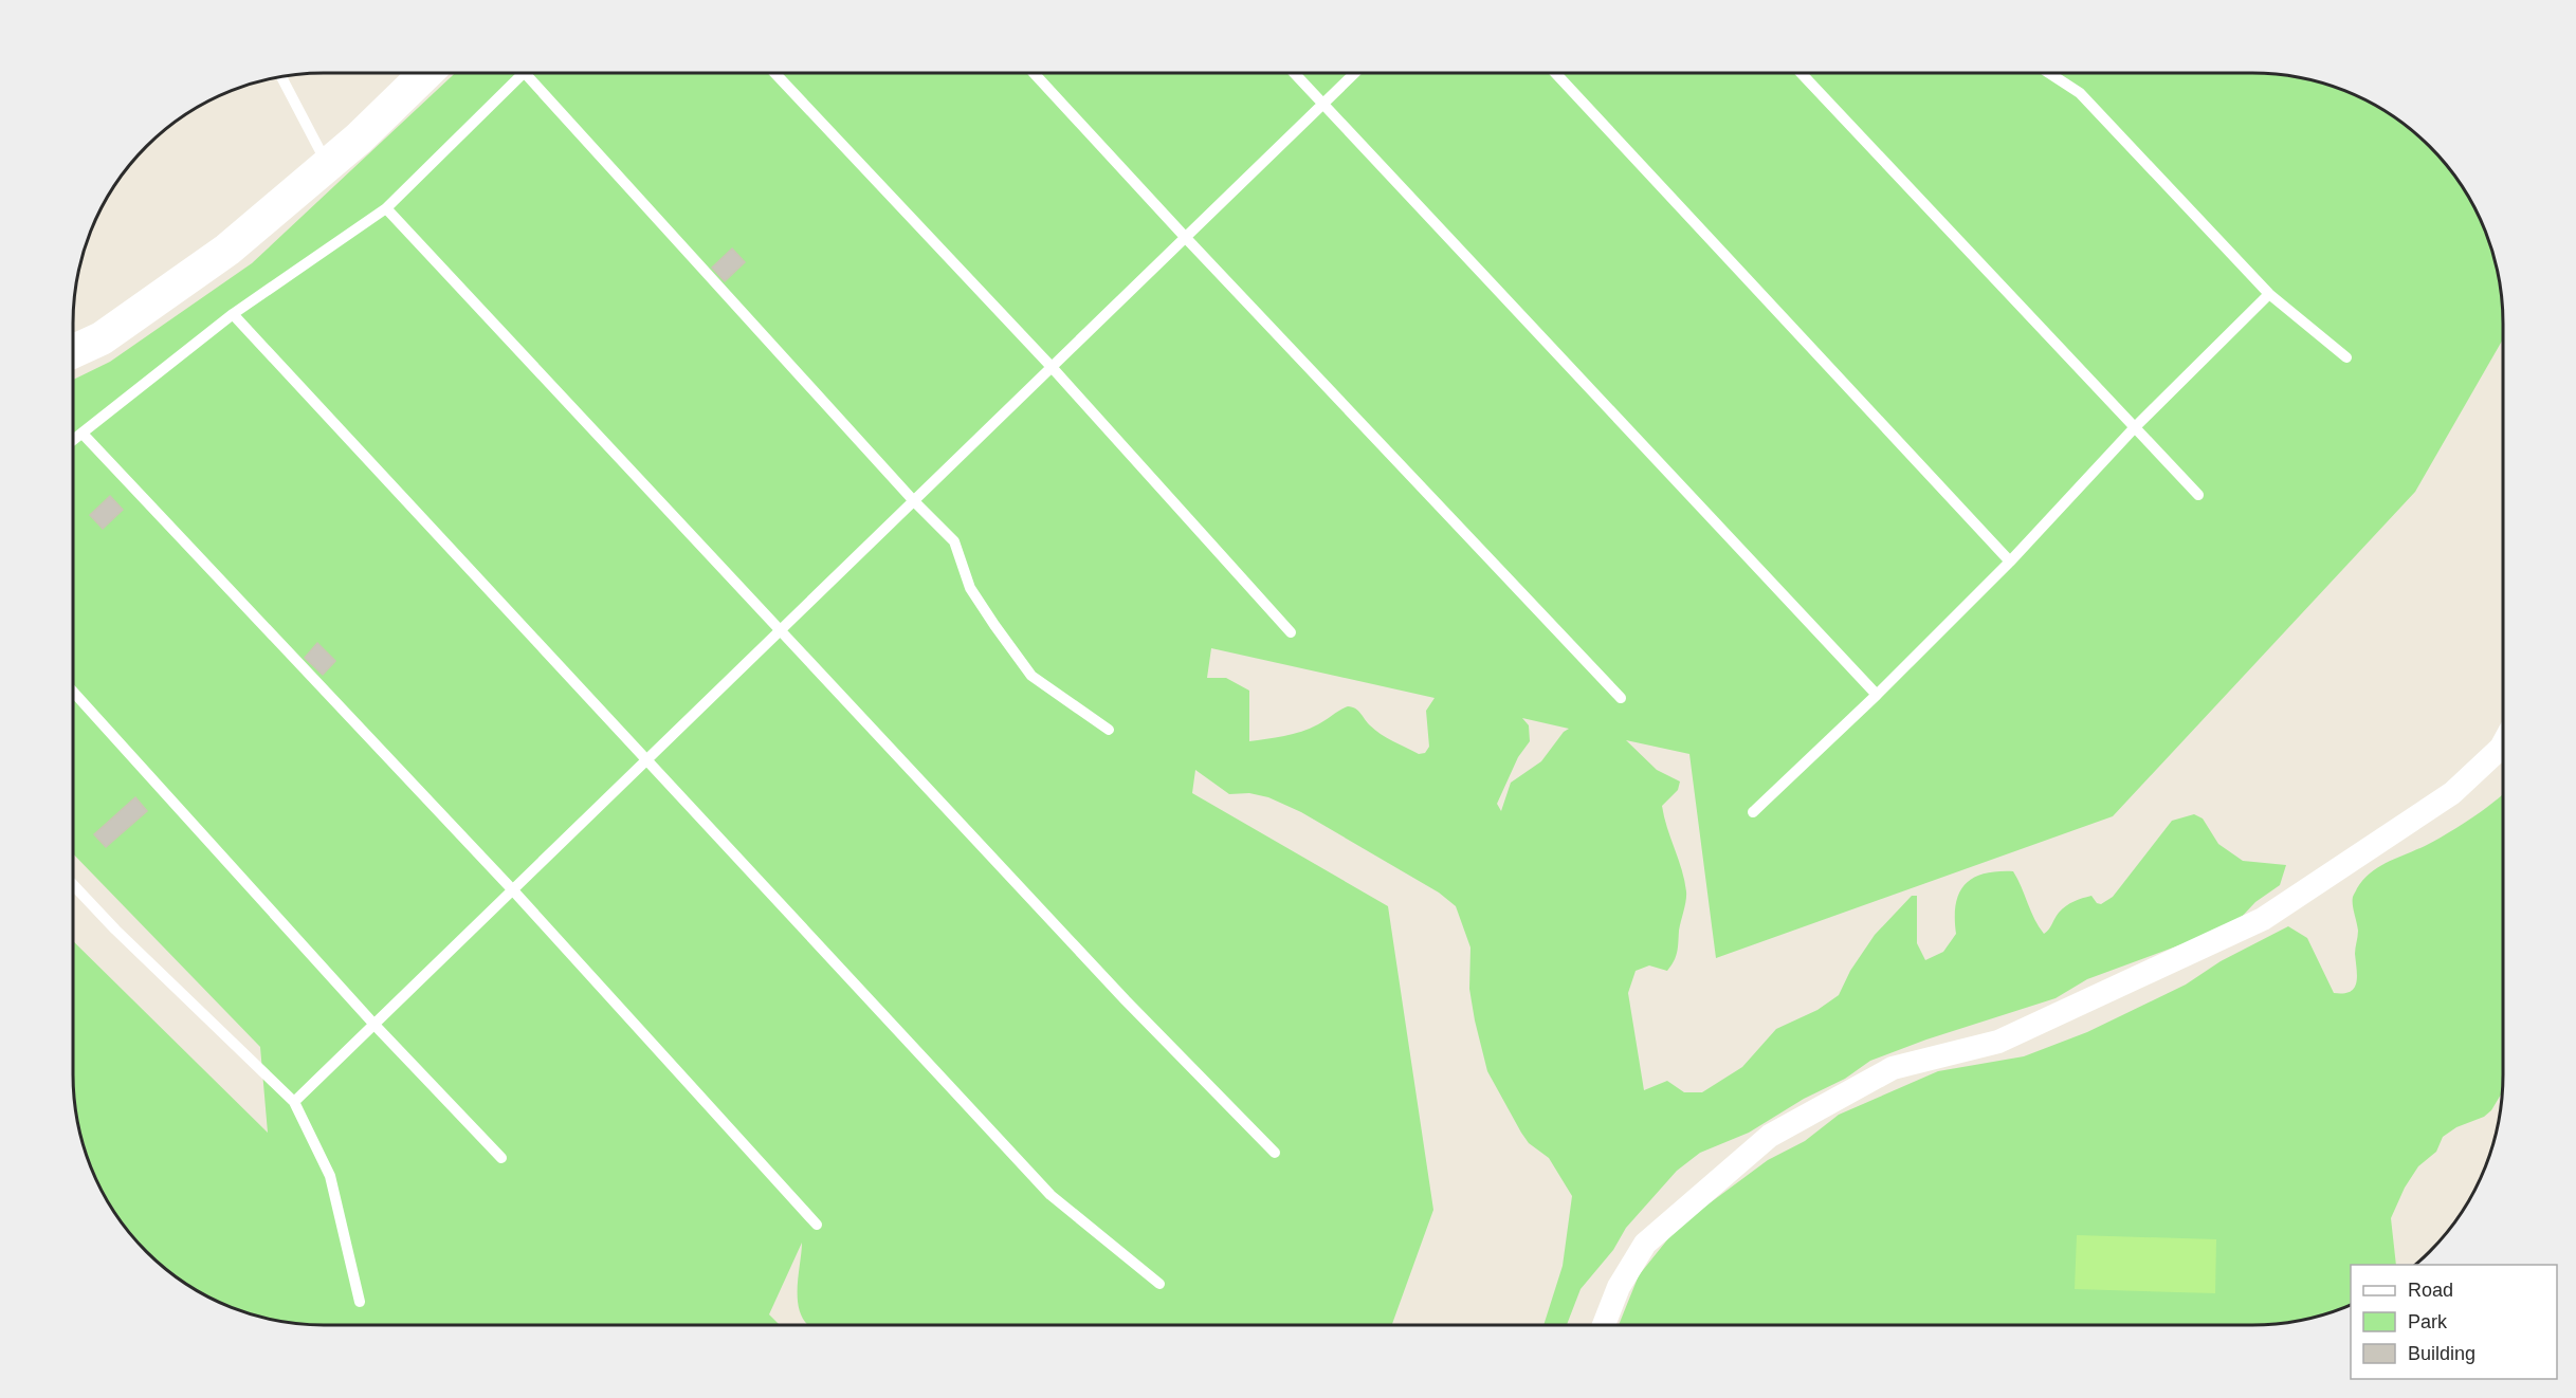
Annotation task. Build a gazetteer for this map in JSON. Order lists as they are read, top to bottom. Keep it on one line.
{"legend":["Road","Park","Building"]}
